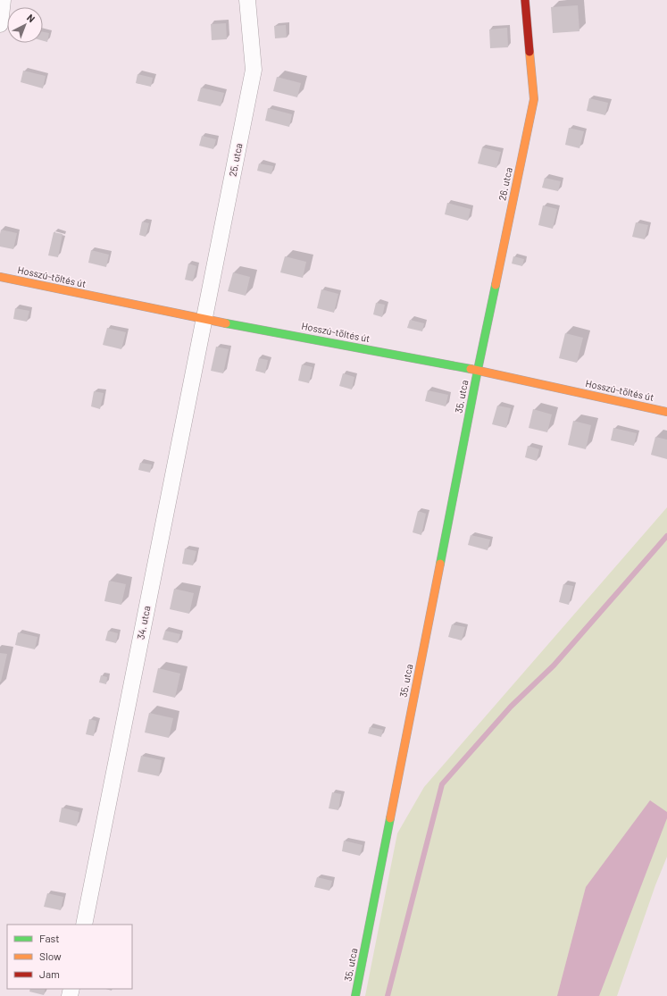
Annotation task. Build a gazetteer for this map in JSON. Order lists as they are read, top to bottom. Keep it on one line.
{"streets":{"street":["25. utca","26. utca","Hosszú-töltés út","35. utca","34. utca"]},"crossings":[["25. utca","Hosszú-töltés út"],["25. utca","34. utca"],["26. utca","Hosszú-töltés út"],["26. utca","35. utca"],["Hosszú-töltés út","35. utca"],["Hosszú-töltés út","34. utca"]],"legend":["Fast","Slow","Jam"],"north":"top right"}
